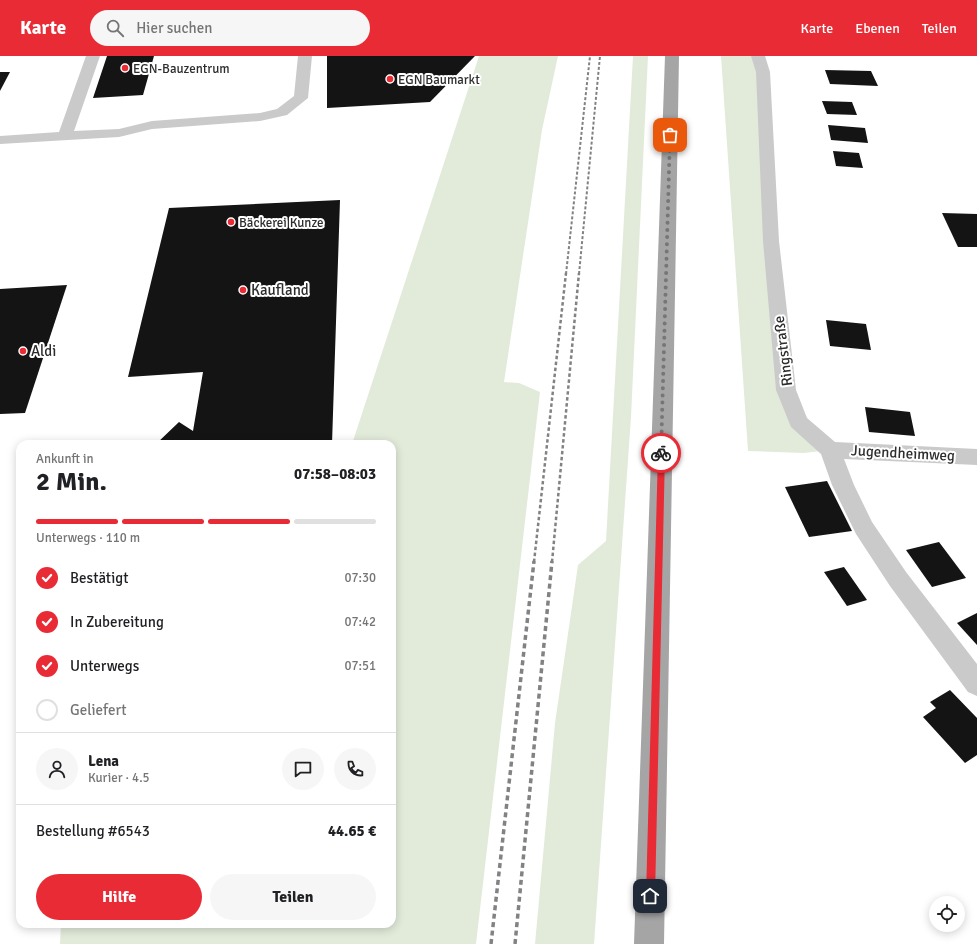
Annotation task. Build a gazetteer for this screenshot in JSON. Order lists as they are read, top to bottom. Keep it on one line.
{"streets":{"street":["Ringstraße","Jugendheimweg"]},"crossings":[["Ringstraße","Jugendheimweg"]],"places":["EGN-Bauzentrum","EGN Baumarkt","Bäckerei Kunze","Kaufland","Aldi"],"page":{"header":"Karte","search":"Hier suchen","nav":["Karte","Ebenen","Teilen"],"heading":["2 Min.","Ankunft in","07:58–08:03"],"panel":["Lena","Kurier · 4.5","Bestellung #6543","44.65 €"],"bar":"Unterwegs · 110 m","list":[["Bestätigt","07:30"],["In Zubereitung","07:42"],["Unterwegs","07:51"],"Geliefert"],"buttons":["Hilfe","Teilen"]}}
